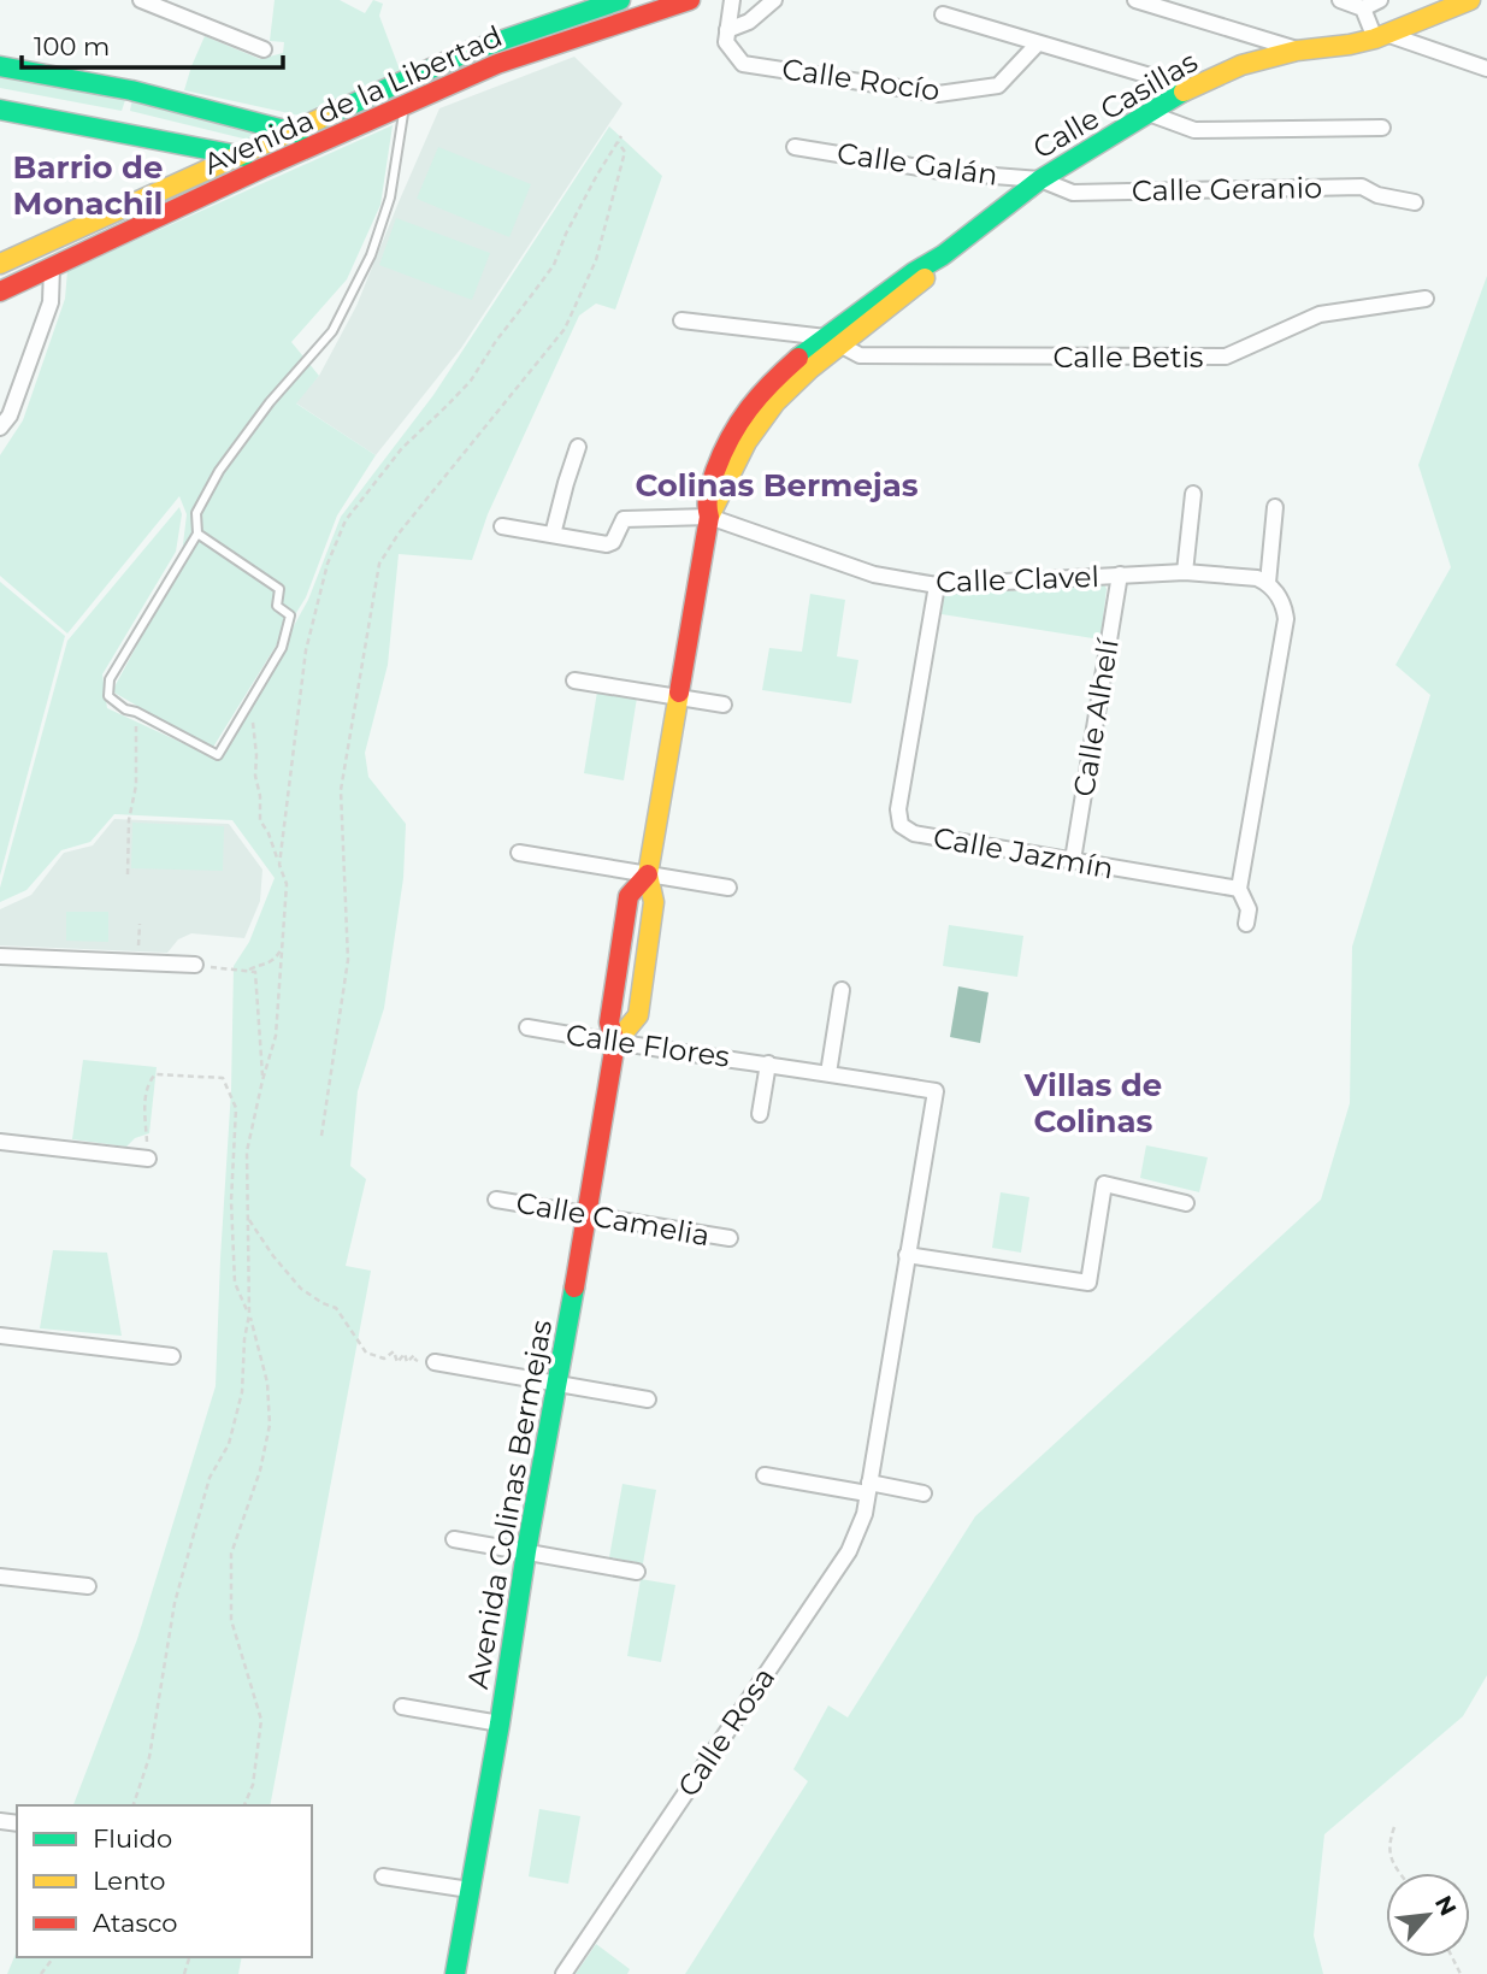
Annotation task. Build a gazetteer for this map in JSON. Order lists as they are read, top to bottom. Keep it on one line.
{"streets":{"street":["Calle Rocío","Avenida de la Libertad","Calle Casillas","Calle Galán","Calle Geranio","Calle Betis","Calle Clavel","Calle Alhelí","Calle Jazmín","Calle Flores","Calle Camelia","Avenida Colinas Bermejas","Calle Rosa"]},"crossings":[["Calle Casillas","Calle Galán"],["Calle Casillas","Calle Geranio"],["Calle Casillas","Avenida Colinas Bermejas"],["Calle Galán","Calle Geranio"],["Calle Betis","Avenida Colinas Bermejas"],["Calle Clavel","Calle Alhelí"],["Calle Clavel","Calle Jazmín"],["Calle Clavel","Avenida Colinas Bermejas"],["Calle Alhelí","Calle Jazmín"],["Calle Flores","Avenida Colinas Bermejas"],["Calle Flores","Calle Rosa"],["Calle Camelia","Avenida Colinas Bermejas"]],"districts":["Barrio de Monachil","Colinas Bermejas","Villas de Colinas"],"legend":["Fluido","Lento","Atasco"],"scale_bar":"100 m","north":"top right"}
